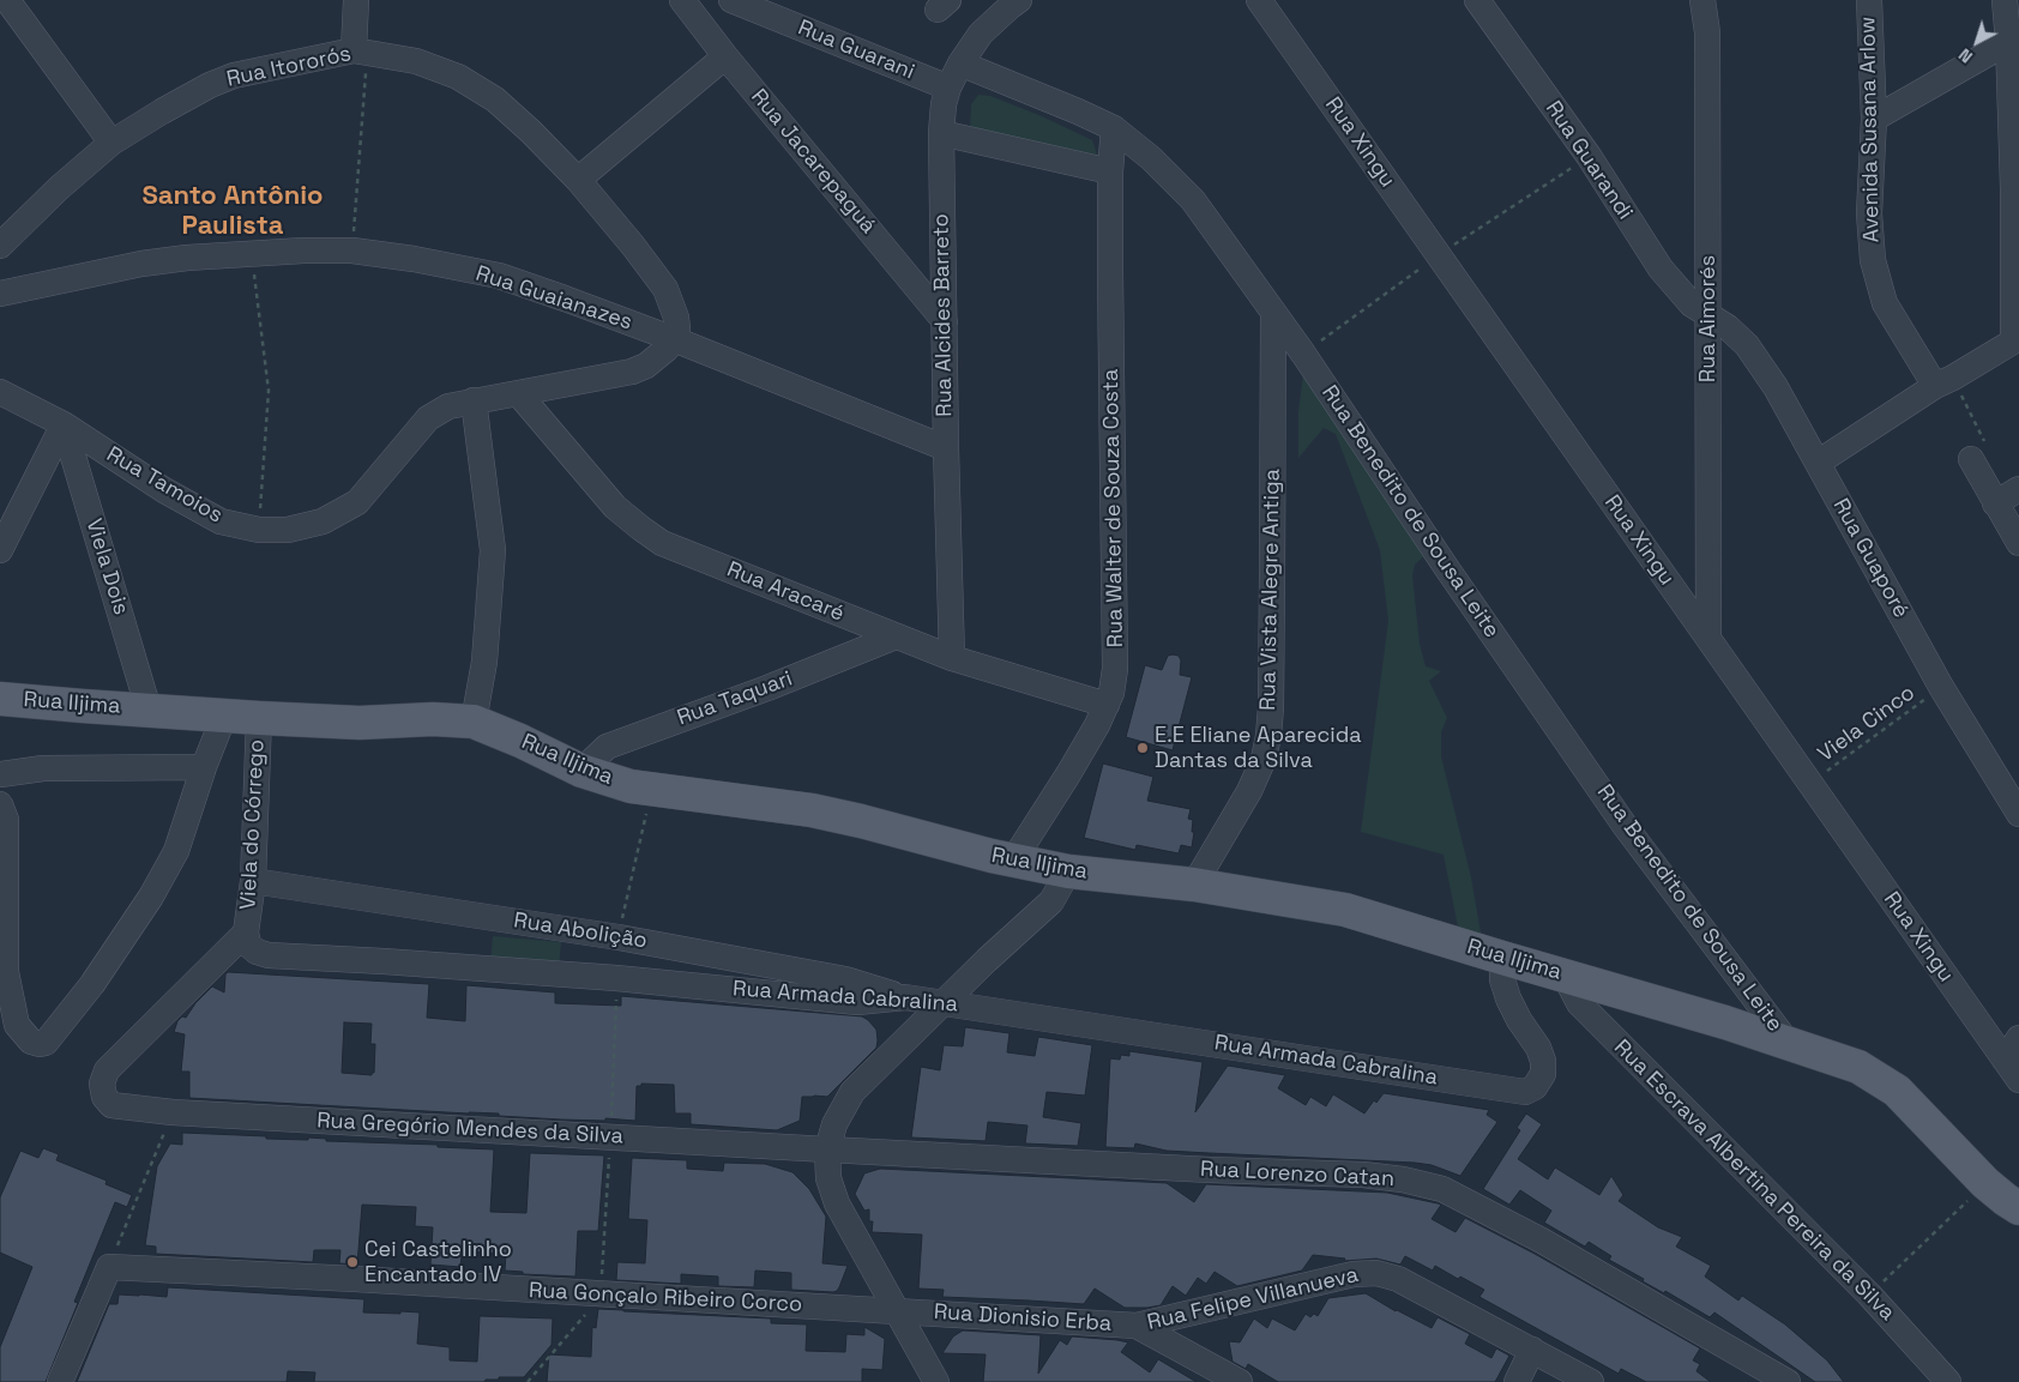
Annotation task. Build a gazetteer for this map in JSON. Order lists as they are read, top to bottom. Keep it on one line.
{"streets":{"main road":["Rua Iljima"],"street":["Rua Guarani","Rua Itororós","Avenida Susana Arlow","Rua Xingu","Rua Guarandi","Rua Jacarepaguá","Rua Guaianazes","Rua Alcides Barreto","Rua Aimorés","Rua Tamoios","Rua Walter de Souza Costa","Rua Benedito de Sousa Leite","Rua Guaporé","Viela Dois","Rua Vista Alegre Antiga","Rua Aracaré","Rua Taquari","Viela do Córrego","Rua Abolição","Rua Armada Cabralina","Rua Gregório Mendes da Silva","Rua Lorenzo Catan","Rua Escrava Albertina Pereira da Silva","Rua Gonçalo Ribeiro Corco","Rua Felipe Villanueva","Rua Dionisio Erba"],"path":["Viela Cinco"]},"crossings":[["Rua Guarani","Rua Alcides Barreto"],["Rua Itororós","Rua Guaianazes"],["Rua Itororós","Rua Tamoios"],["Rua Xingu","Rua Aimorés"],["Rua Xingu","Viela Cinco"],["Rua Guarandi","Rua Aimorés"],["Rua Guarandi","Rua Guaporé"],["Rua Jacarepaguá","Rua Alcides Barreto"],["Rua Guaianazes","Rua Alcides Barreto"],["Rua Guaianazes","Rua Tamoios"],["Rua Alcides Barreto","Rua Benedito de Sousa Leite"],["Rua Alcides Barreto","Rua Aracaré"],["Rua Aimorés","Rua Guaporé"],["Rua Tamoios","Viela Dois"],["Rua Tamoios","Rua Aracaré"],["Rua Walter de Souza Costa","Rua Benedito de Sousa Leite"],["Rua Walter de Souza Costa","Rua Aracaré"],["Rua Walter de Souza Costa","Rua Iljima"],["Rua Benedito de Sousa Leite","Rua Vista Alegre Antiga"],["Rua Benedito de Sousa Leite","Rua Iljima"],["Rua Guaporé","Viela Cinco"],["Viela Dois","Rua Iljima"],["Rua Vista Alegre Antiga","Rua Iljima"],["Rua Aracaré","Rua Taquari"],["Rua Taquari","Rua Iljima"],["Rua Iljima","Viela do Córrego"],["Rua Iljima","Rua Armada Cabralina"],["Rua Iljima","Rua Escrava Albertina Pereira da Silva"],["Viela do Córrego","Rua Abolição"],["Viela do Córrego","Rua Armada Cabralina"],["Viela do Córrego","Rua Gregório Mendes da Silva"],["Rua Abolição","Rua Armada Cabralina"],["Rua Armada Cabralina","Rua Gregório Mendes da Silva"],["Rua Gregório Mendes da Silva","Rua Lorenzo Catan"],["Rua Gonçalo Ribeiro Corco","Rua Dionisio Erba"],["Rua Felipe Villanueva","Rua Dionisio Erba"]],"districts":["Santo Antônio Paulista"],"places":["E.E Eliane Aparecida Dantas da Silva","Cei Castelinho Encantado IV"],"north":"bottom left"}
